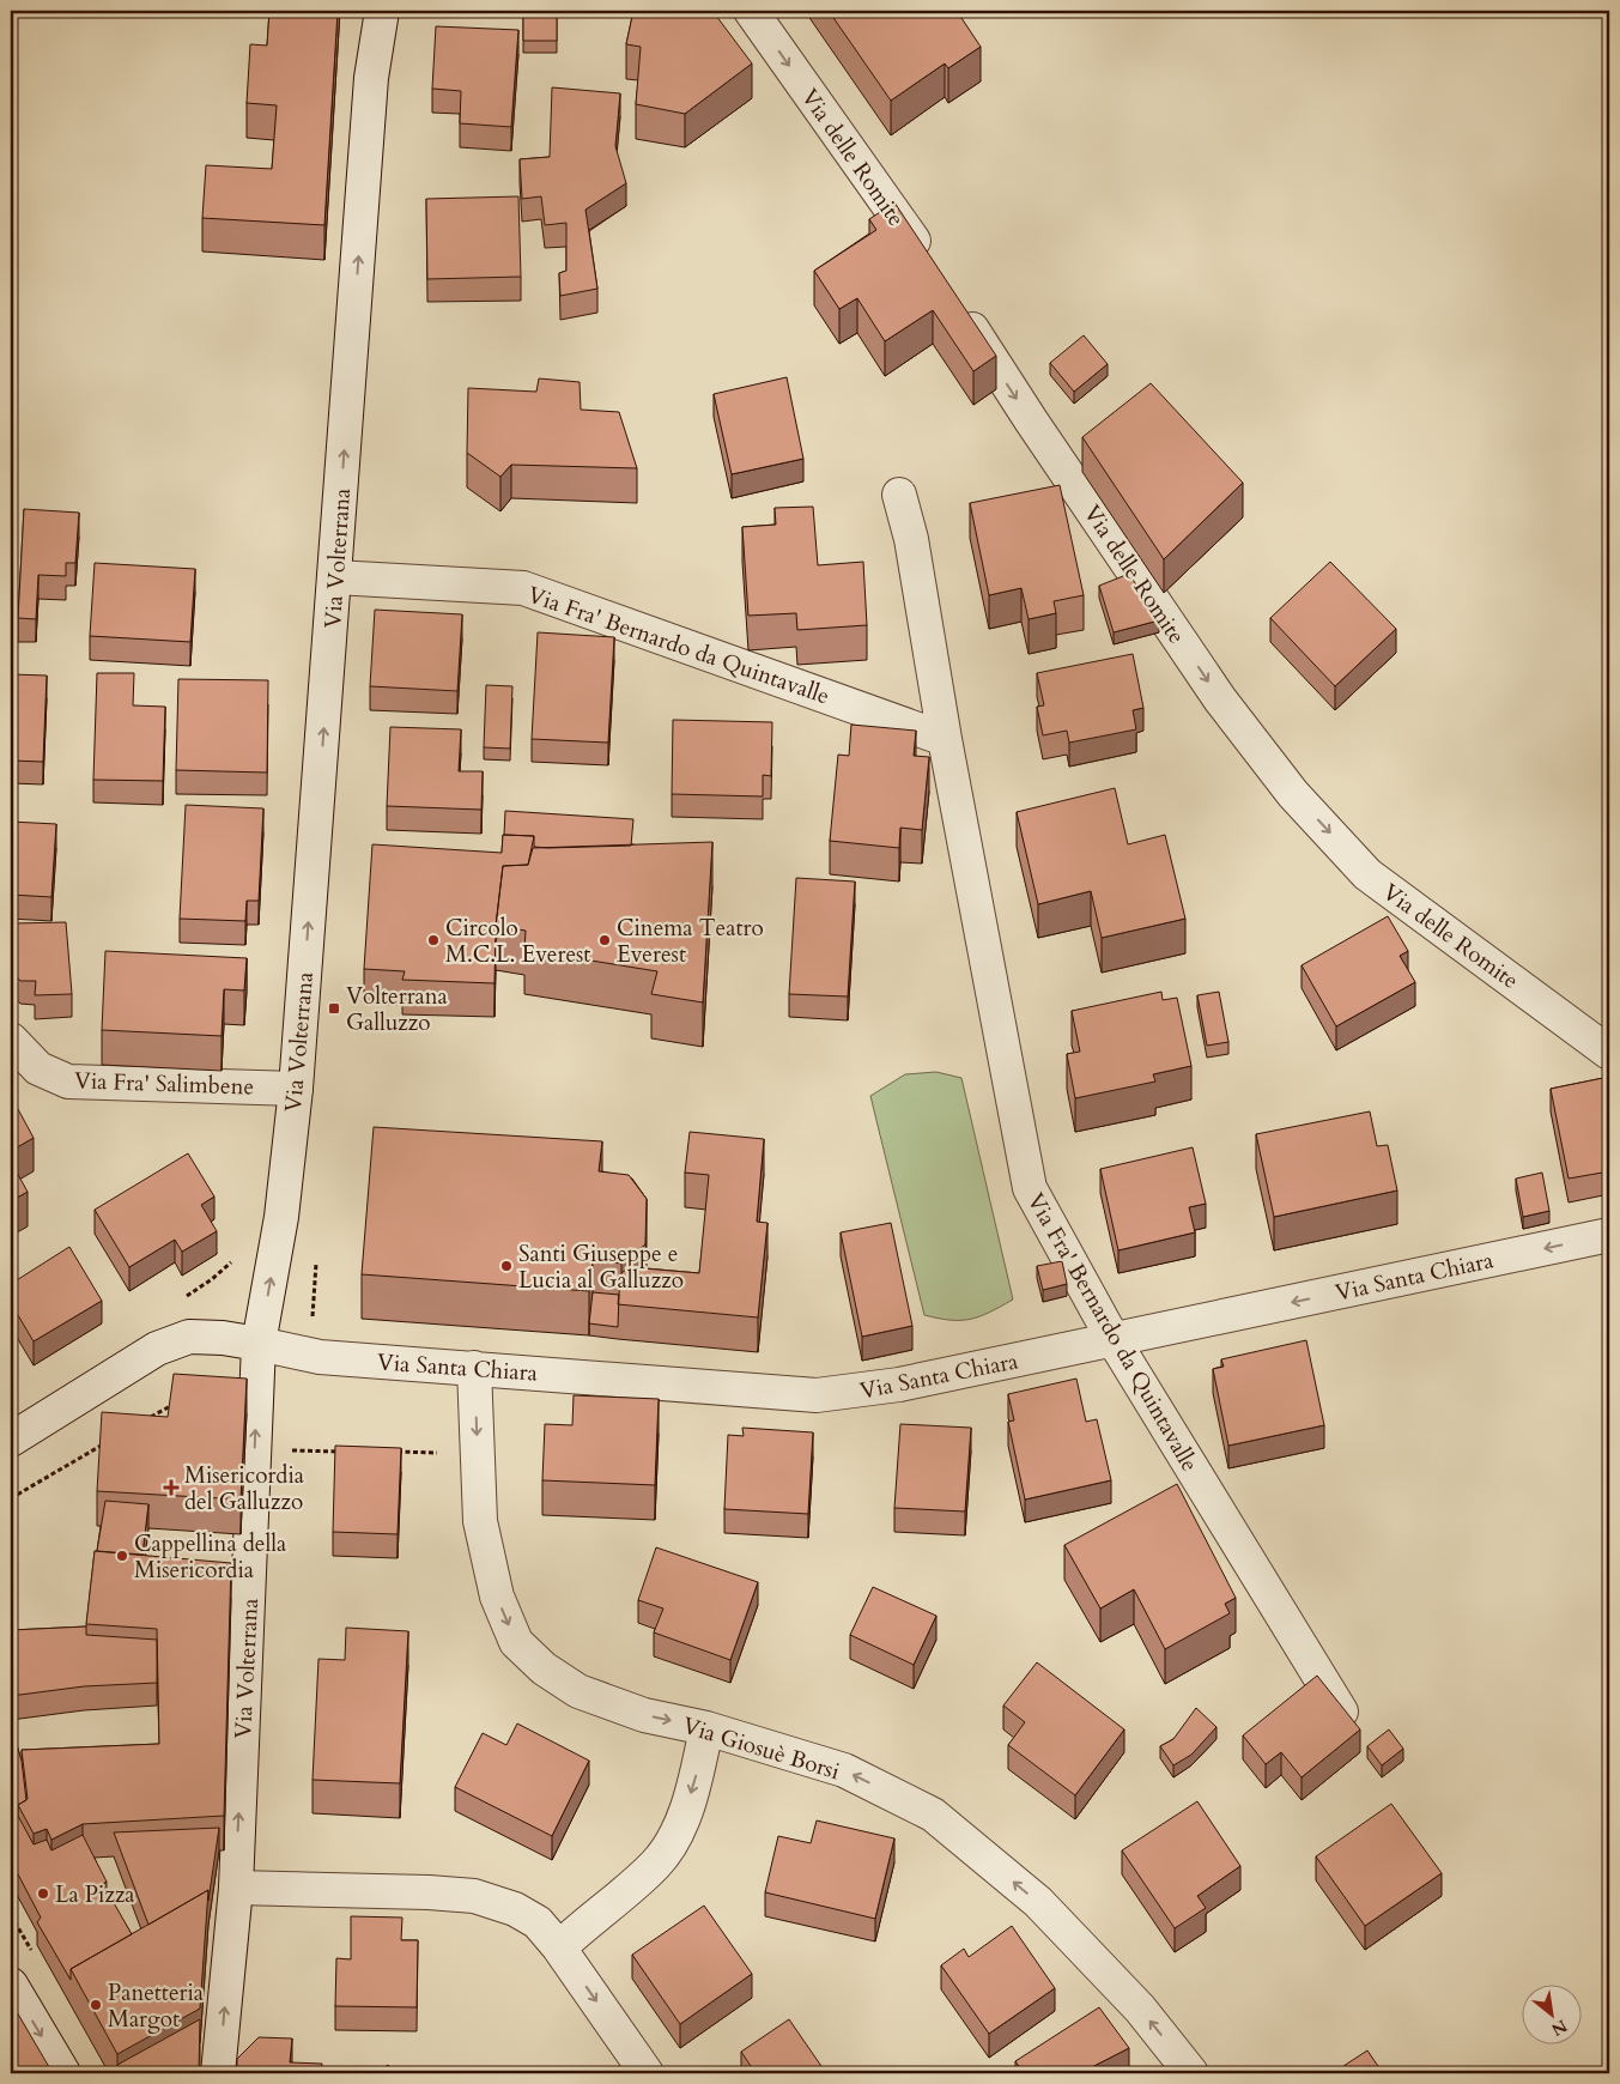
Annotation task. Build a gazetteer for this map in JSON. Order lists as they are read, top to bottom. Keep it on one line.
{"streets":{"street":["Via delle Romite","Via Volterrana","Via Fra' Bernardo da Quintavalle","Via Fra' Salimbene","Via Santa Chiara","Via Giosuè Borsi"]},"crossings":[["Via Volterrana","Via Fra' Bernardo da Quintavalle"],["Via Volterrana","Via Fra' Salimbene"],["Via Volterrana","Via Santa Chiara"],["Via Fra' Bernardo da Quintavalle","Via Santa Chiara"],["Via Santa Chiara","Via Giosuè Borsi"]],"one_way":["Via delle Romite","Via Volterrana"],"places":{"other":["Circolo M.C.L. Everest","Cinema Teatro Everest","Santi Giuseppe e Lucia al Galluzzo","Cappellina della Misericordia","La Pizza","Panetteria Margot"],"transit":["Volterrana Galluzzo"],"health":["Misericordia del Galluzzo"]},"north":"bottom right"}
